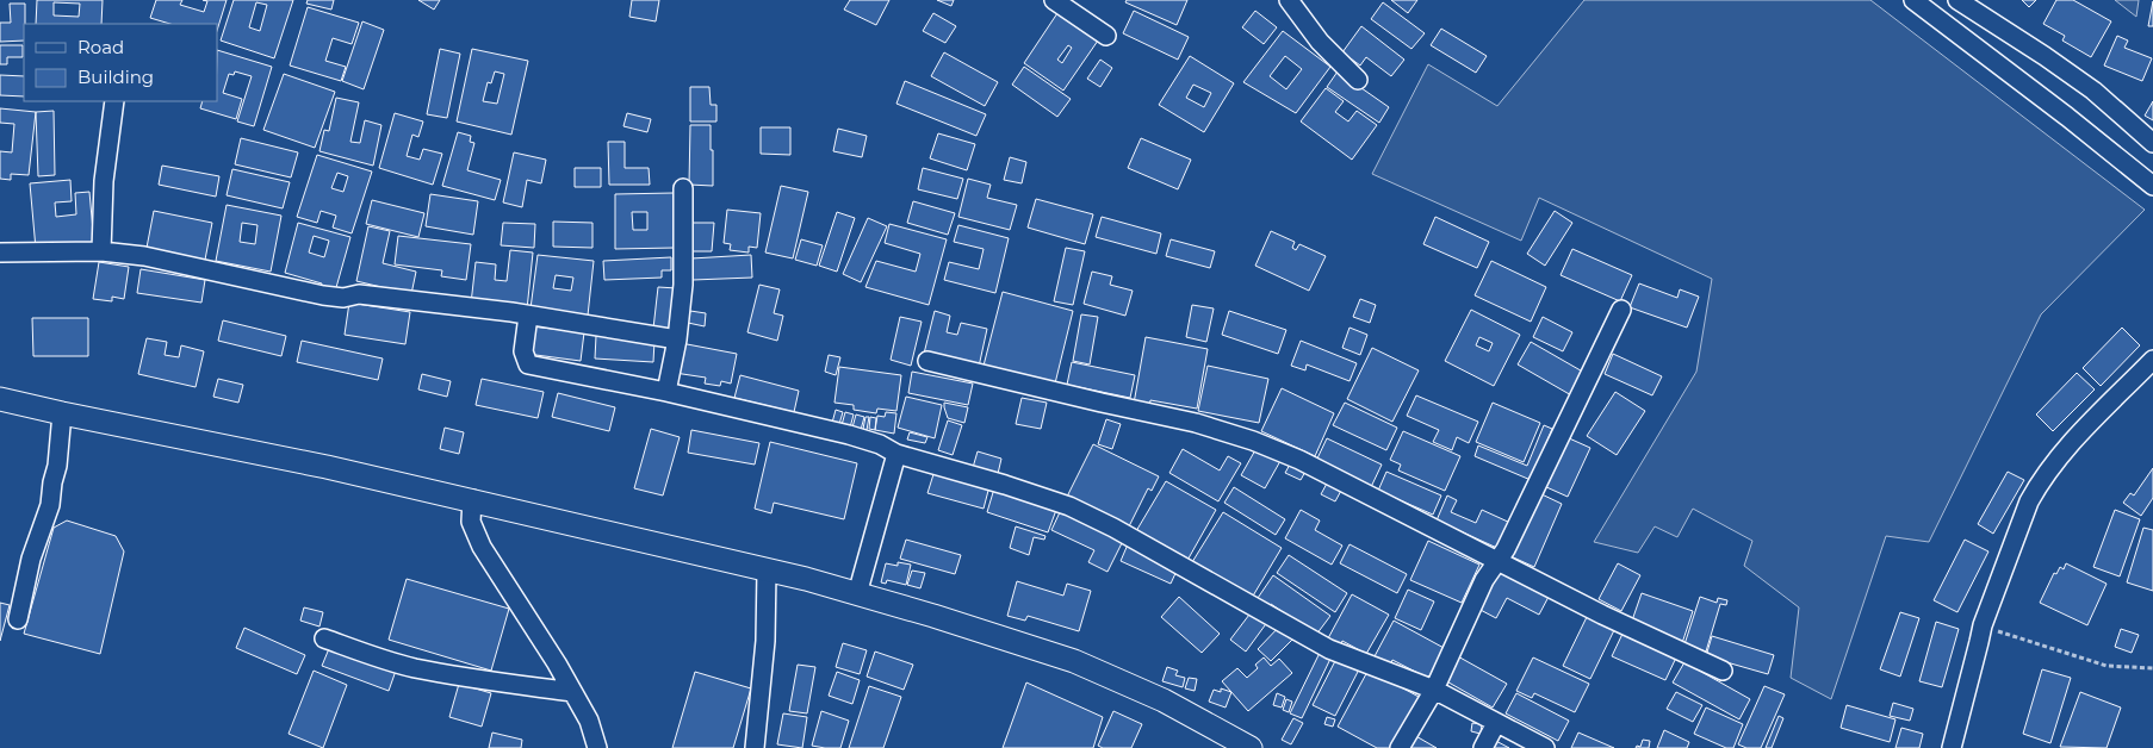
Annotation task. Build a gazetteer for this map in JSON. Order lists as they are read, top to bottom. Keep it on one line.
{"legend":["Road","Building"]}
